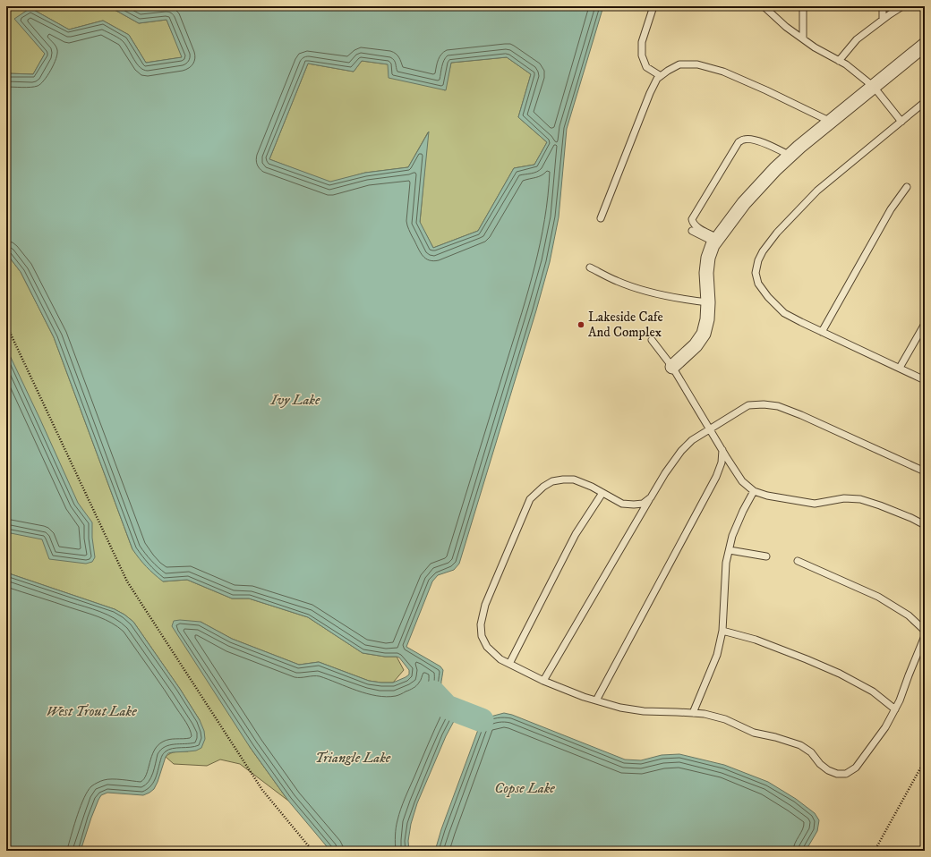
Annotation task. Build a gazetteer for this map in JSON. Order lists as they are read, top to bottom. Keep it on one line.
{"water":["Ivy Lake","West Trout Lake","Triangle Lake","Copse Lake"],"places":["Lakeside Cafe And Complex"]}
